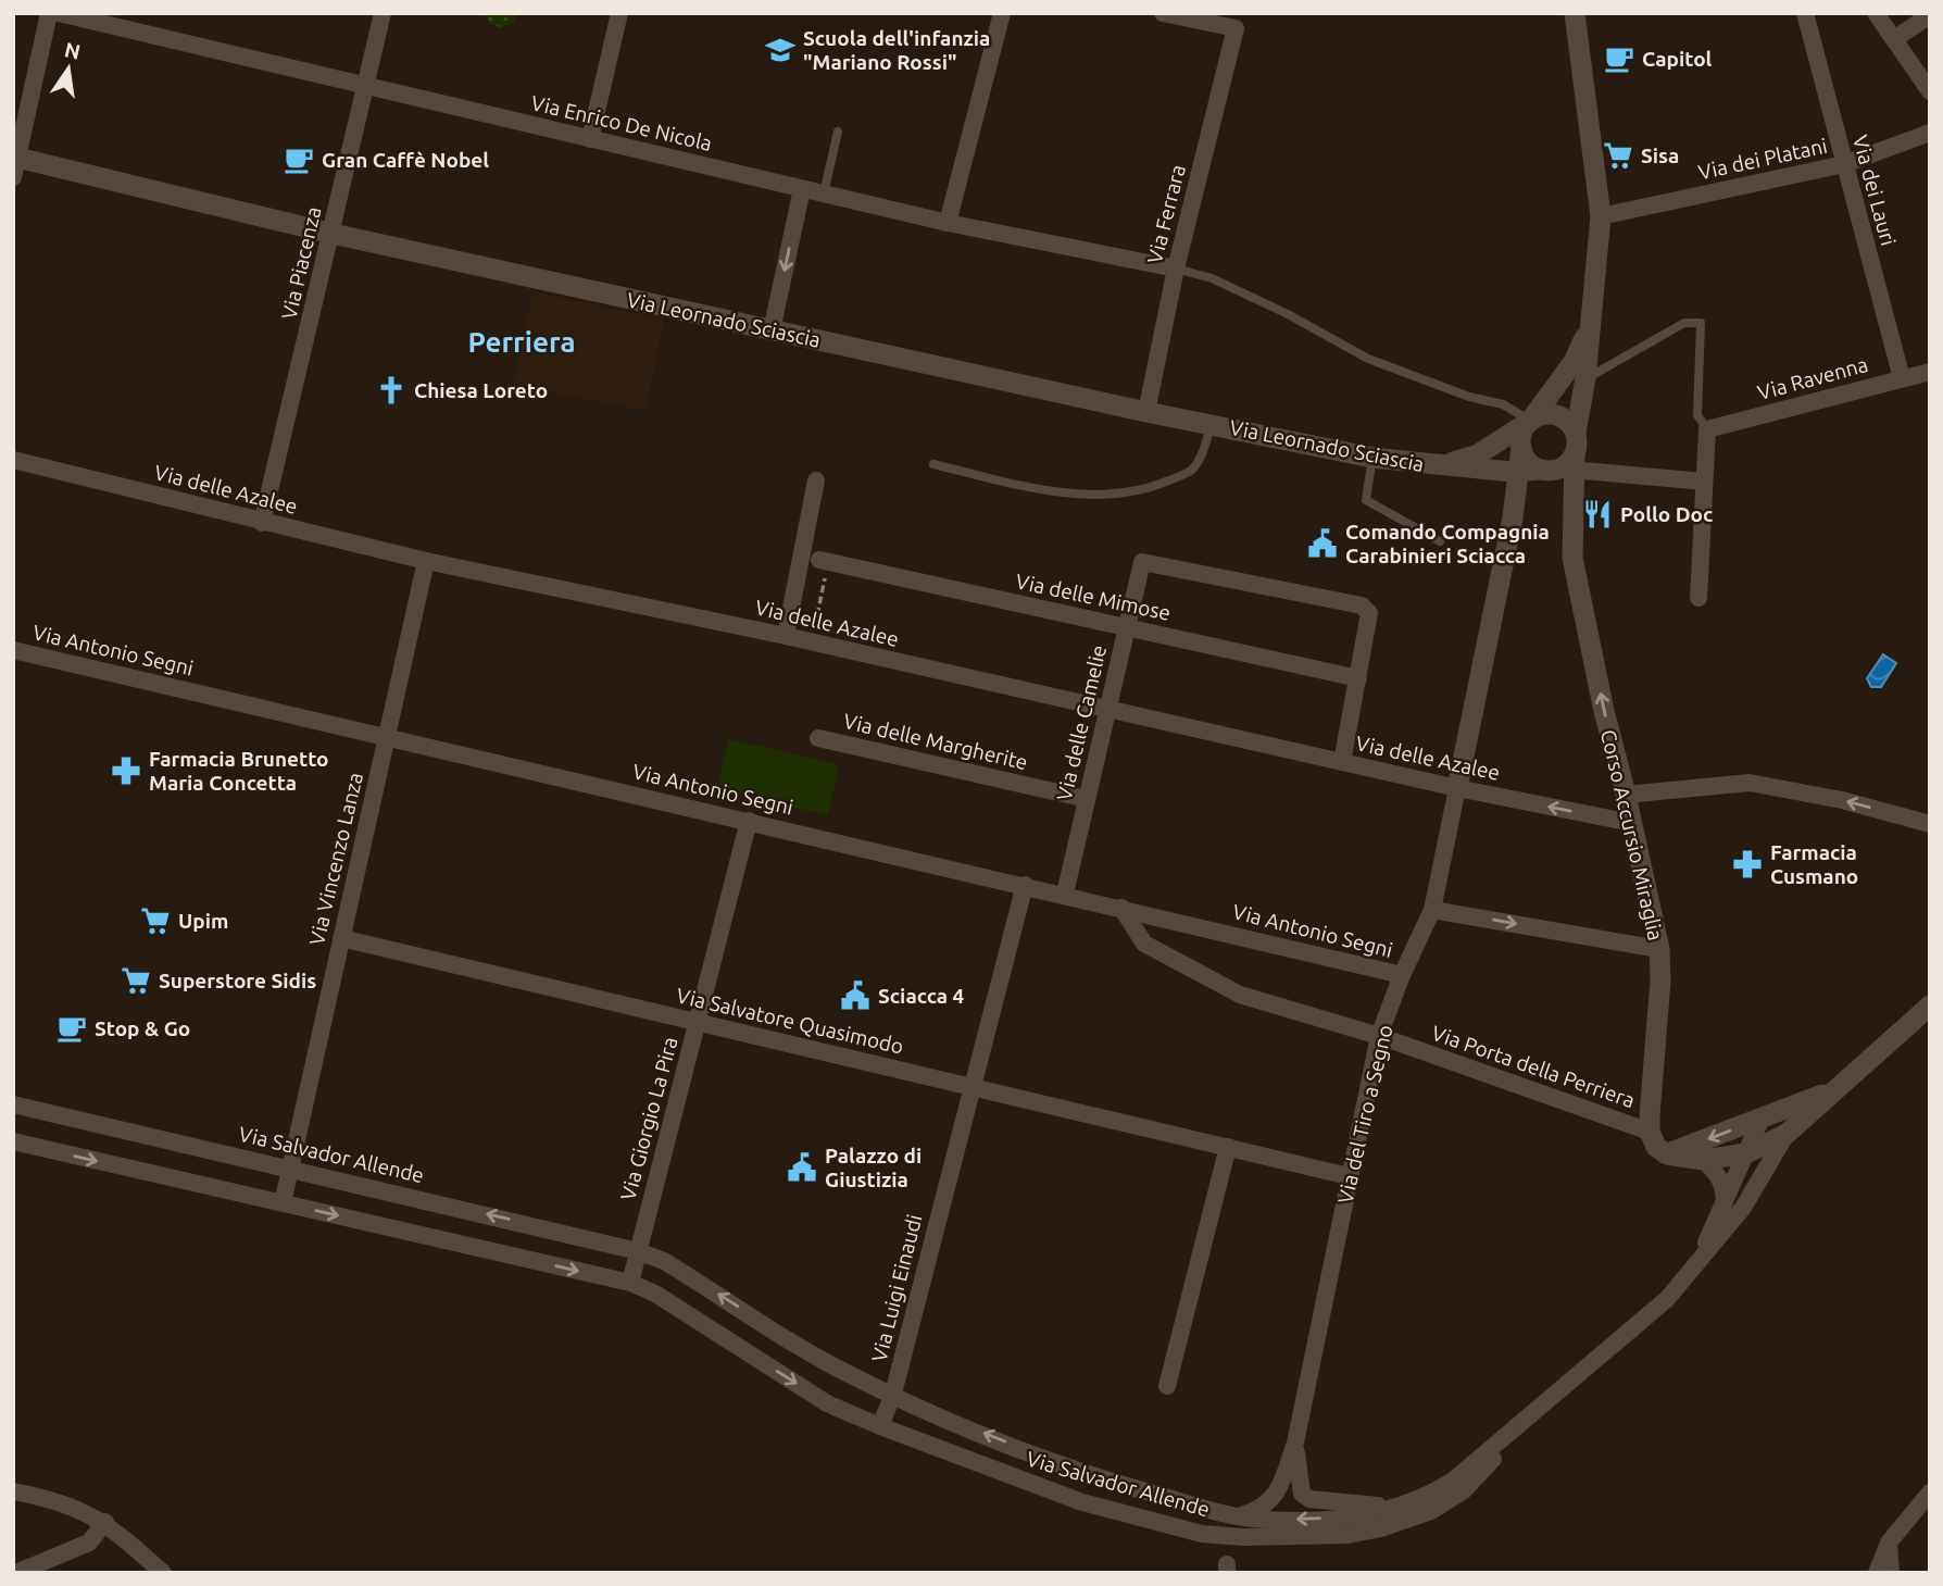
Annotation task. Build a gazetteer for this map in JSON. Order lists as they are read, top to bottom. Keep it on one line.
{"streets":{"street":["Via Enrico De Nicola","Via dei Platani","Via dei Lauri","Via Ferrara","Via Piacenza","Via Leornado Sciascia","Via Ravenna","Via delle Azalee","Via delle Mimose","Via Antonio Segni","Via delle Camelie","Via delle Margherite","Corso Accursio Miraglia","Via Vincenzo Lanza","Via Salvatore Quasimodo","Via Porta della Perriera","Via del Tiro a Segno","Via Giorgio La Pira","Via Salvador Allende","Via Luigi Einaudi"]},"crossings":[["Via Enrico De Nicola","Via Ferrara"],["Via Enrico De Nicola","Via Piacenza"],["Via dei Platani","Via dei Lauri"],["Via dei Lauri","Via Ravenna"],["Via Ferrara","Via Leornado Sciascia"],["Via Piacenza","Via Leornado Sciascia"],["Via Piacenza","Via delle Azalee"],["Via Leornado Sciascia","Corso Accursio Miraglia"],["Via delle Azalee","Via delle Camelie"],["Via delle Azalee","Corso Accursio Miraglia"],["Via delle Azalee","Via Vincenzo Lanza"],["Via delle Azalee","Via del Tiro a Segno"],["Via delle Mimose","Via delle Camelie"],["Via Antonio Segni","Via delle Camelie"],["Via Antonio Segni","Via Vincenzo Lanza"],["Via Antonio Segni","Via Porta della Perriera"],["Via Antonio Segni","Via del Tiro a Segno"],["Via Antonio Segni","Via Giorgio La Pira"],["Via Antonio Segni","Via Luigi Einaudi"],["Via delle Camelie","Via delle Margherite"],["Corso Accursio Miraglia","Via Porta della Perriera"],["Via Vincenzo Lanza","Via Salvatore Quasimodo"],["Via Vincenzo Lanza","Via Salvador Allende"],["Via Salvatore Quasimodo","Via del Tiro a Segno"],["Via Salvatore Quasimodo","Via Giorgio La Pira"],["Via Salvatore Quasimodo","Via Luigi Einaudi"],["Via Porta della Perriera","Via del Tiro a Segno"],["Via del Tiro a Segno","Via Salvador Allende"],["Via Giorgio La Pira","Via Salvador Allende"],["Via Salvador Allende","Via Luigi Einaudi"]],"districts":["Perriera"],"places":{"school or university":["Scuola dell'infanzia \"Mariano Rossi\""],"cafe":["Capitol","Gran Caffè Nobel","Stop & Go"],"supermarket":["Sisa","Upim","Superstore Sidis"],"church":["Chiesa Loreto"],"restaurant":["Pollo Doc"],"public building":["Comando Compagnia Carabinieri Sciacca","Sciacca 4","Palazzo di Giustizia"],"pharmacy":["Farmacia Brunetto Maria Concetta","Farmacia Cusmano"]},"north":"top"}
